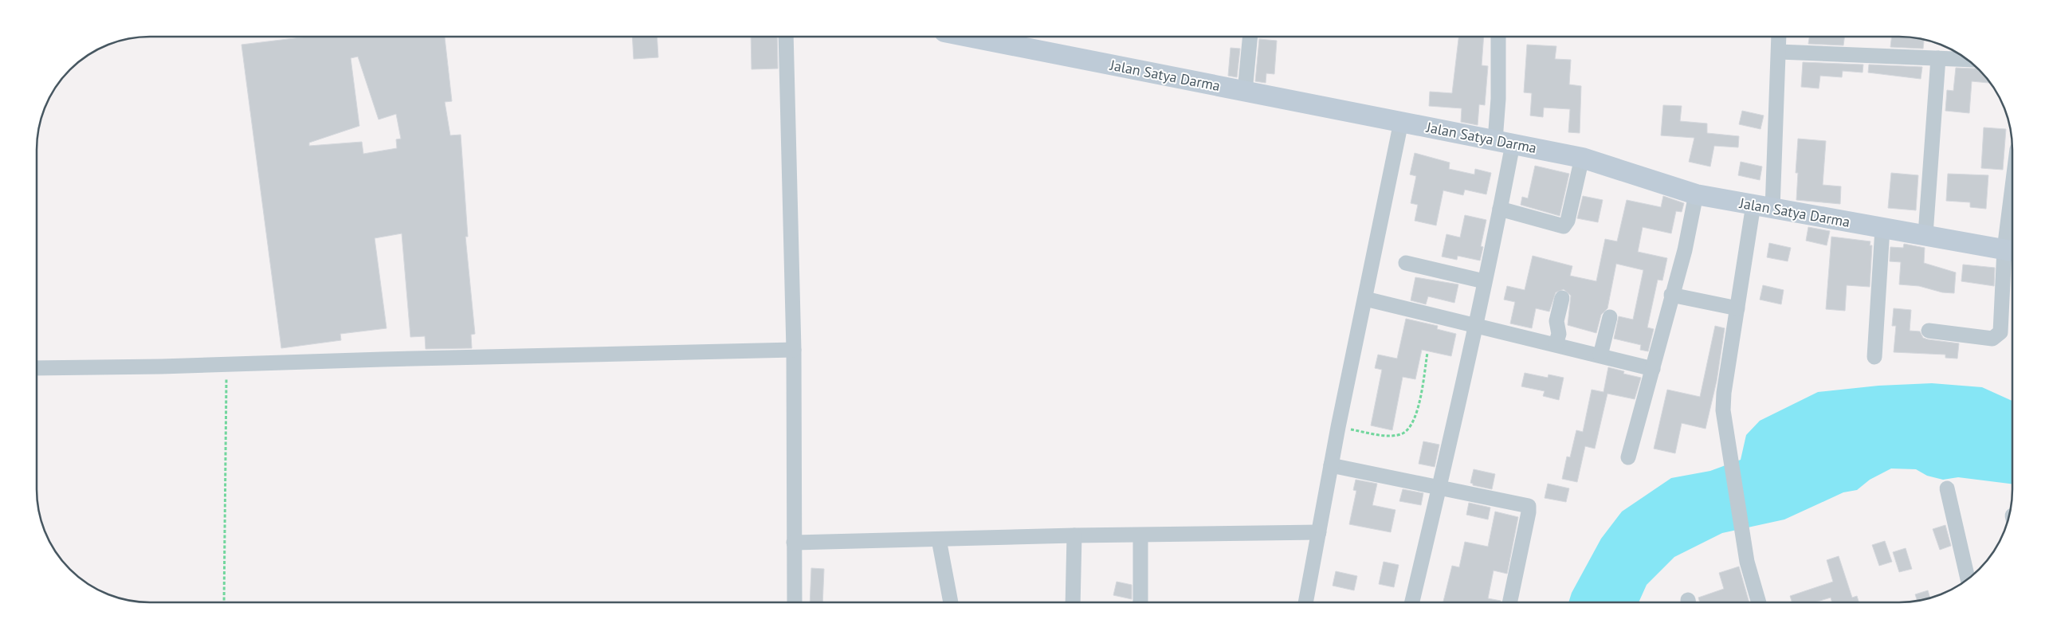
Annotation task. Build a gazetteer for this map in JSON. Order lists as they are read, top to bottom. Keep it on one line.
{"streets":{"main road":["Jalan Satya Darma"]}}
